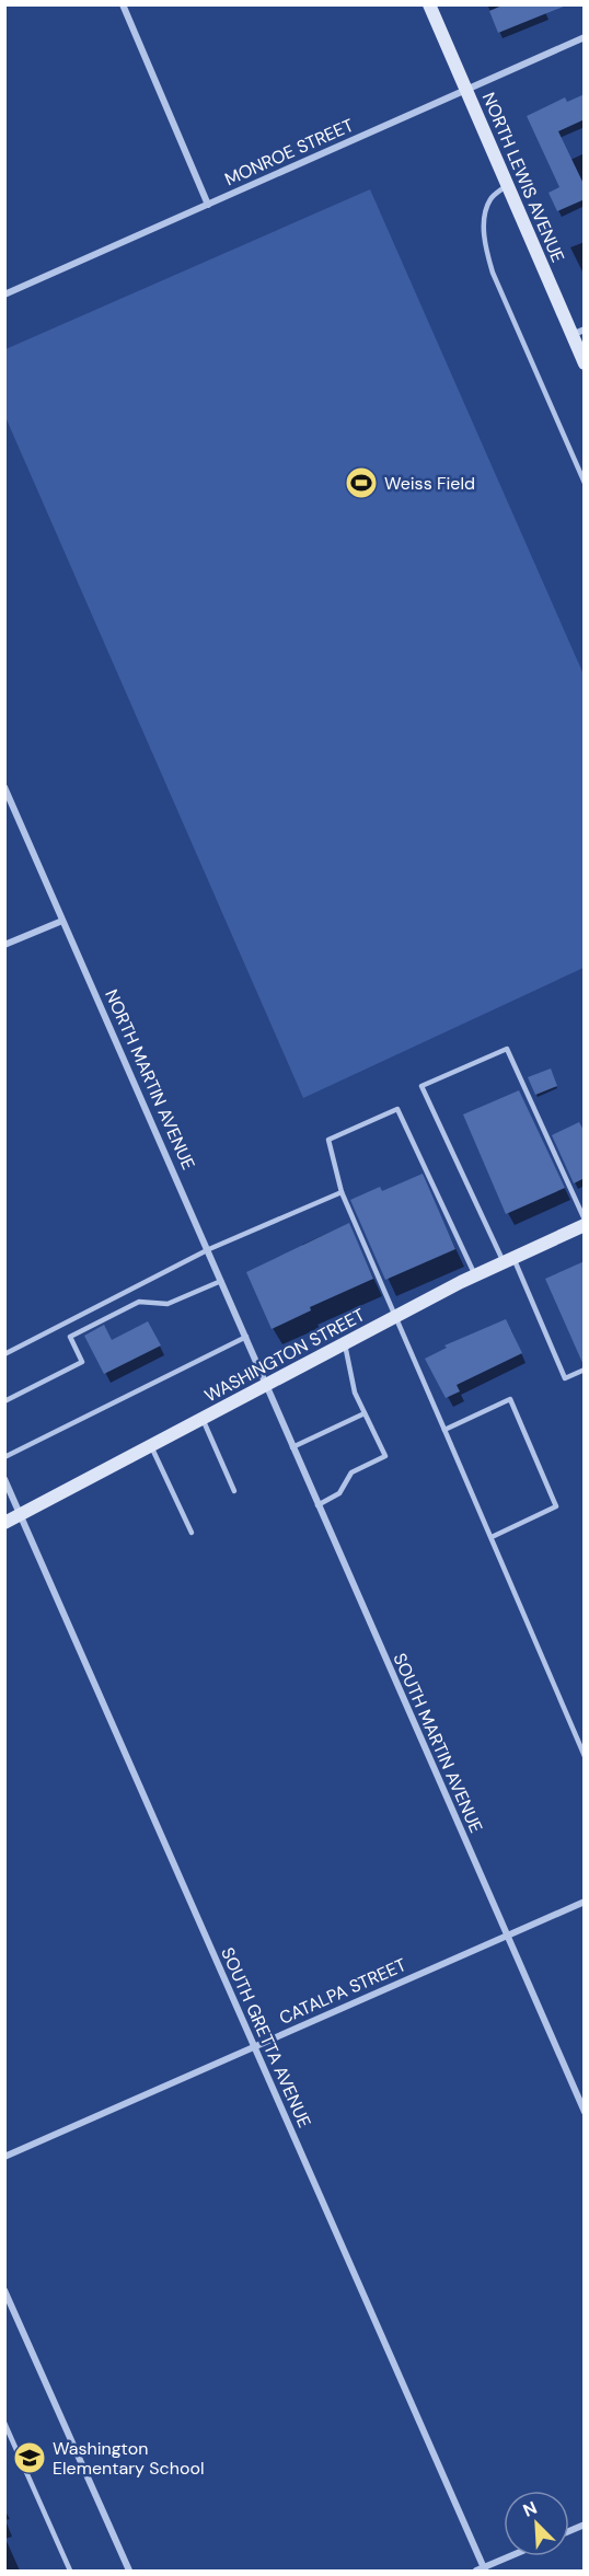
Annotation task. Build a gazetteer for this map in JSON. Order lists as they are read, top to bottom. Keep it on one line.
{"streets":{"main road":["NORTH LEWIS AVENUE","WASHINGTON STREET"],"street":["MONROE STREET","NORTH MARTIN AVENUE","SOUTH MARTIN AVENUE","CATALPA STREET","SOUTH GRETTA AVENUE"]},"crossings":[["MONROE STREET","NORTH LEWIS AVENUE"],["NORTH MARTIN AVENUE","WASHINGTON STREET"],["NORTH MARTIN AVENUE","SOUTH MARTIN AVENUE"],["WASHINGTON STREET","SOUTH MARTIN AVENUE"],["WASHINGTON STREET","SOUTH GRETTA AVENUE"],["SOUTH MARTIN AVENUE","CATALPA STREET"],["CATALPA STREET","SOUTH GRETTA AVENUE"]],"places":{"sports":["Weiss Field"],"school or university":["Washington Elementary School"]},"north":"top left"}
